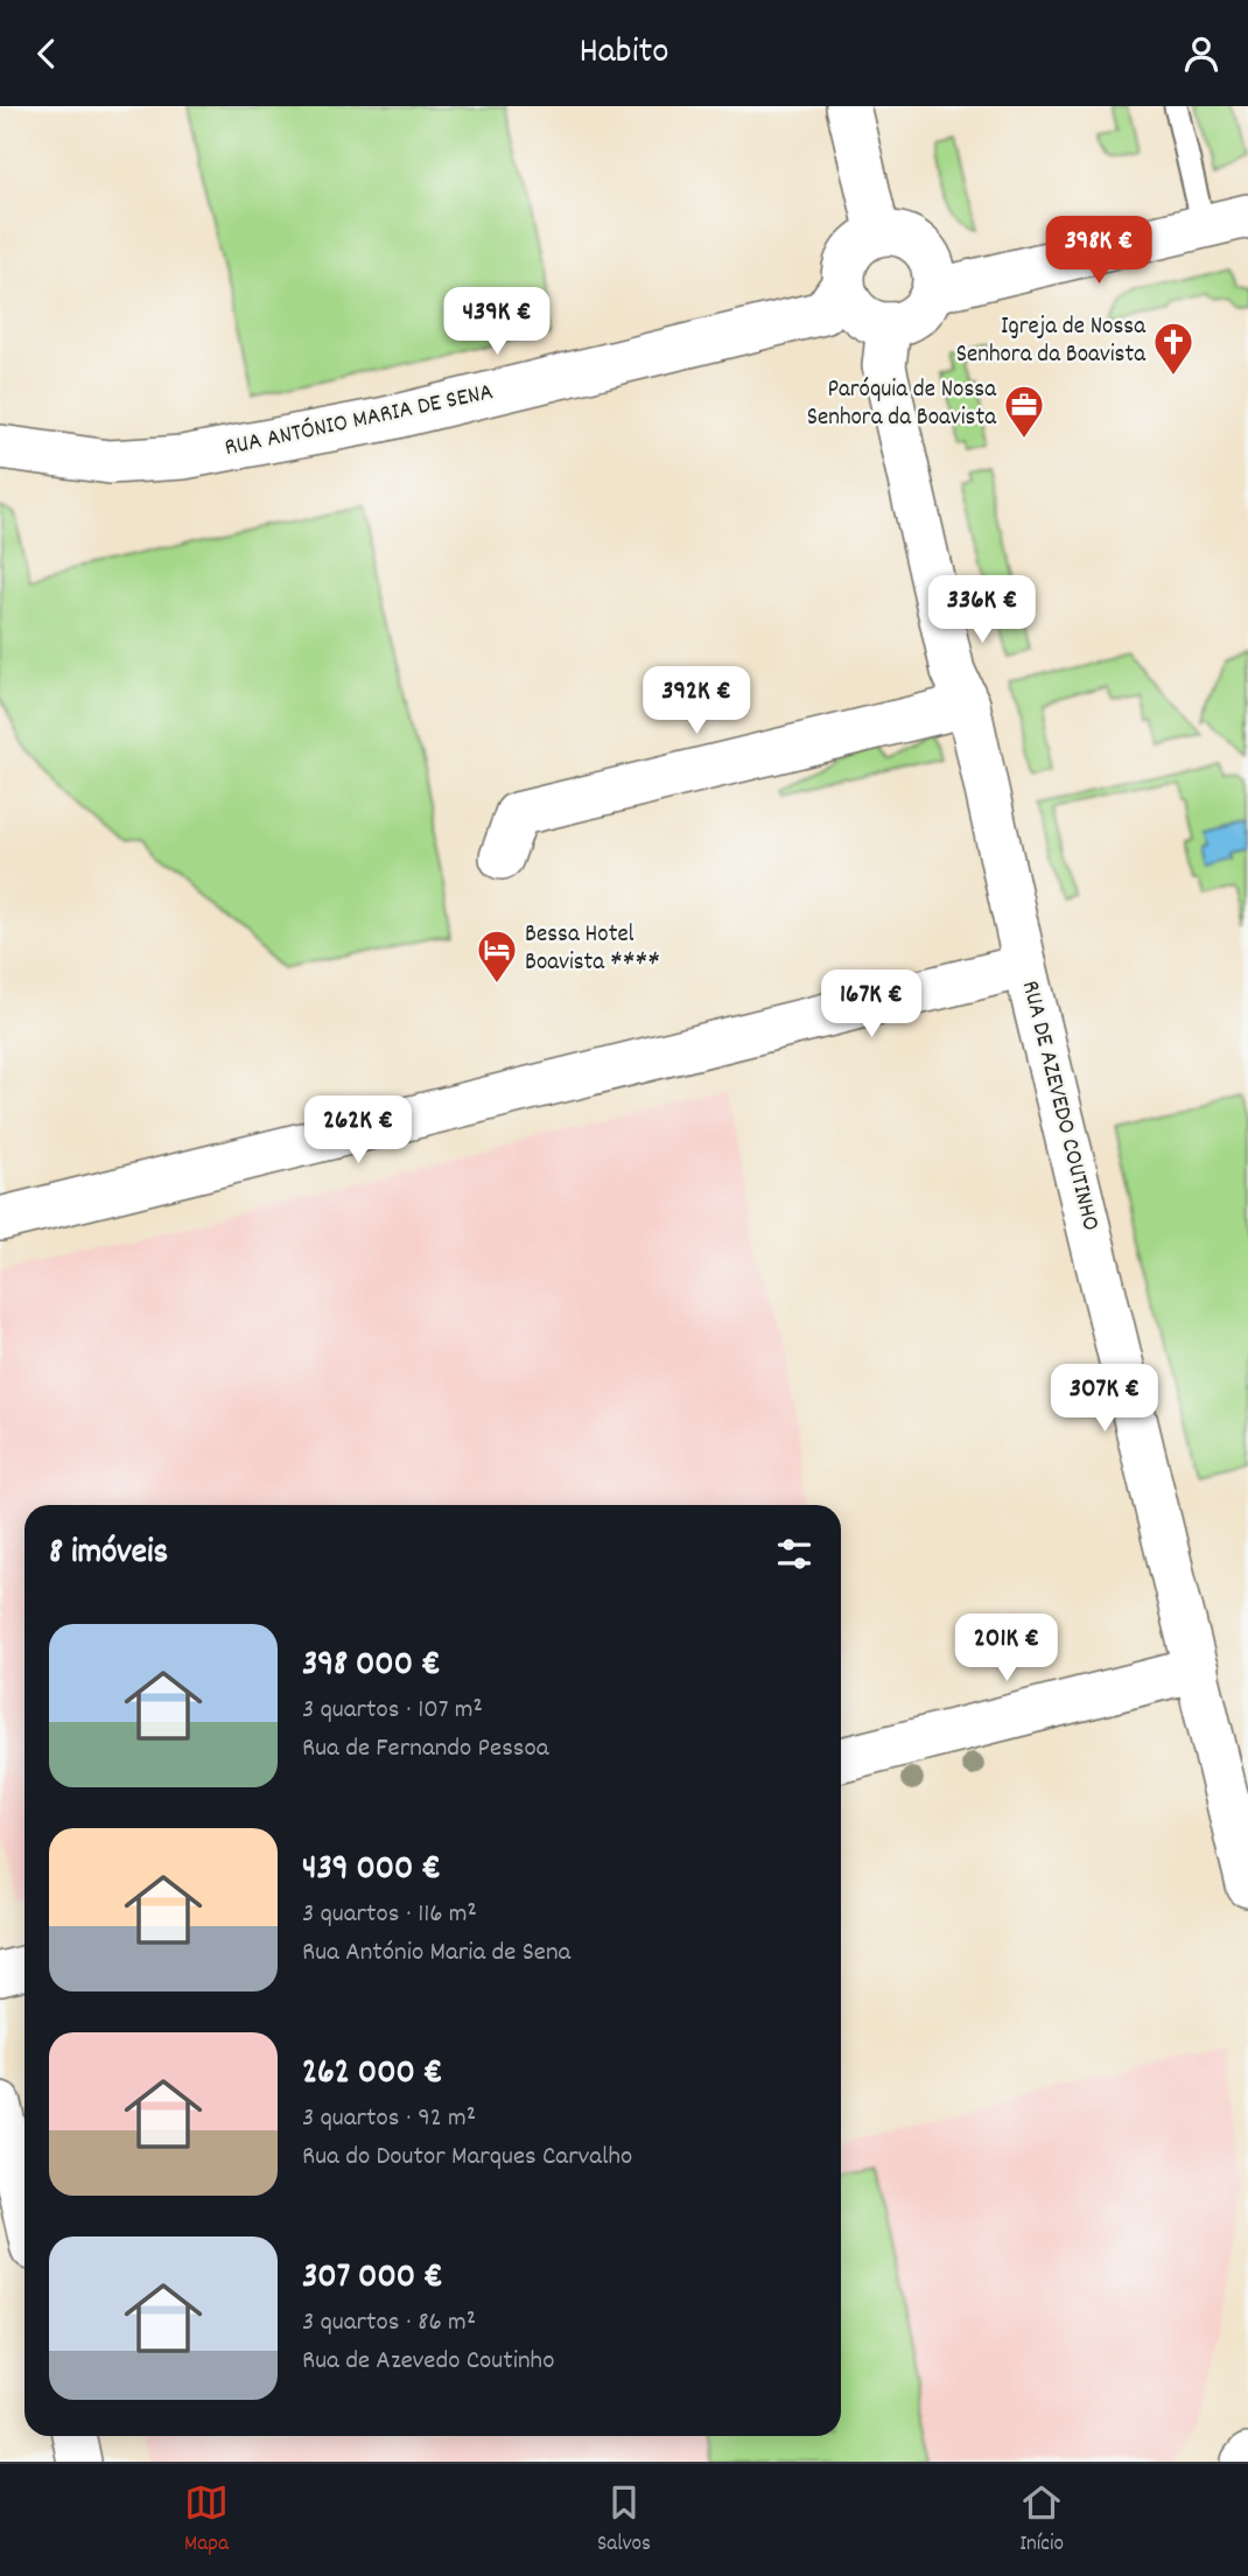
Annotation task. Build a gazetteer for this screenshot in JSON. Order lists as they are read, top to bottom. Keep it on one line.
{"streets":{"street":["RUA ANTÓNIO MARIA DE SENA","RUA DE AZEVEDO COUTINHO"]},"crossings":[["RUA ANTÓNIO MARIA DE SENA","RUA DE AZEVEDO COUTINHO"]],"places":{"church":["Igreja de Nossa Senhora da Boavista"],"office":["Paróquia de Nossa Senhora da Boavista"],"hotel":["Bessa Hotel Boavista ****"]},"page":{"header":"Habito","price":["398K €","439K €","336K €","392K €","167K €","262K €","307K €","201K €"],"heading":"8 imóveis","list":[{"name":"398 000 €","note":"3 quartos · 107 m² · Rua de Fernando Pessoa"},{"name":"439 000 €","note":"3 quartos · 116 m² · Rua António Maria de Sena"},{"name":"262 000 €","note":"3 quartos · 92 m² · Rua do Doutor Marques Carvalho"},{"name":"307 000 €","note":"3 quartos · 86 m² · Rua de Azevedo Coutinho"}],"tabs":["Mapa","Salvos","Início"]}}
